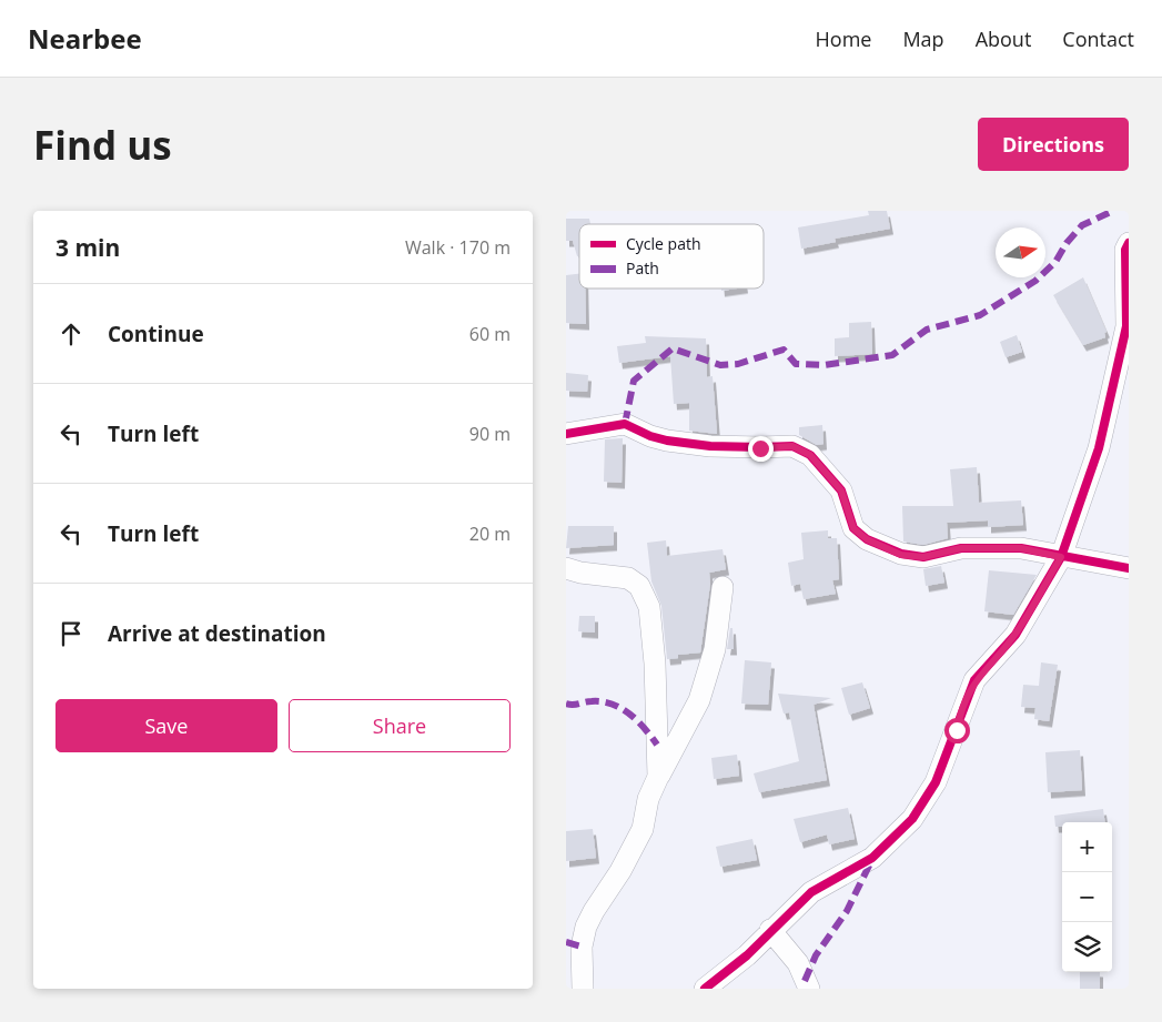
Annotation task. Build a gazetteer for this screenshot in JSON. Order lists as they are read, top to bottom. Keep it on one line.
{"legend":["Cycle path","Path"],"north":"right","page":{"header":"Nearbee","nav":["Home","Map","About","Contact"],"buttons":["Directions",["Save","Share"]],"title":"Find us","heading":["3 min","Walk · 170 m"],"list":[["Continue","60 m"],["Turn left","90 m"],["Turn left","20 m"],"Arrive at destination"],"map_buttons":["+","−"]}}
